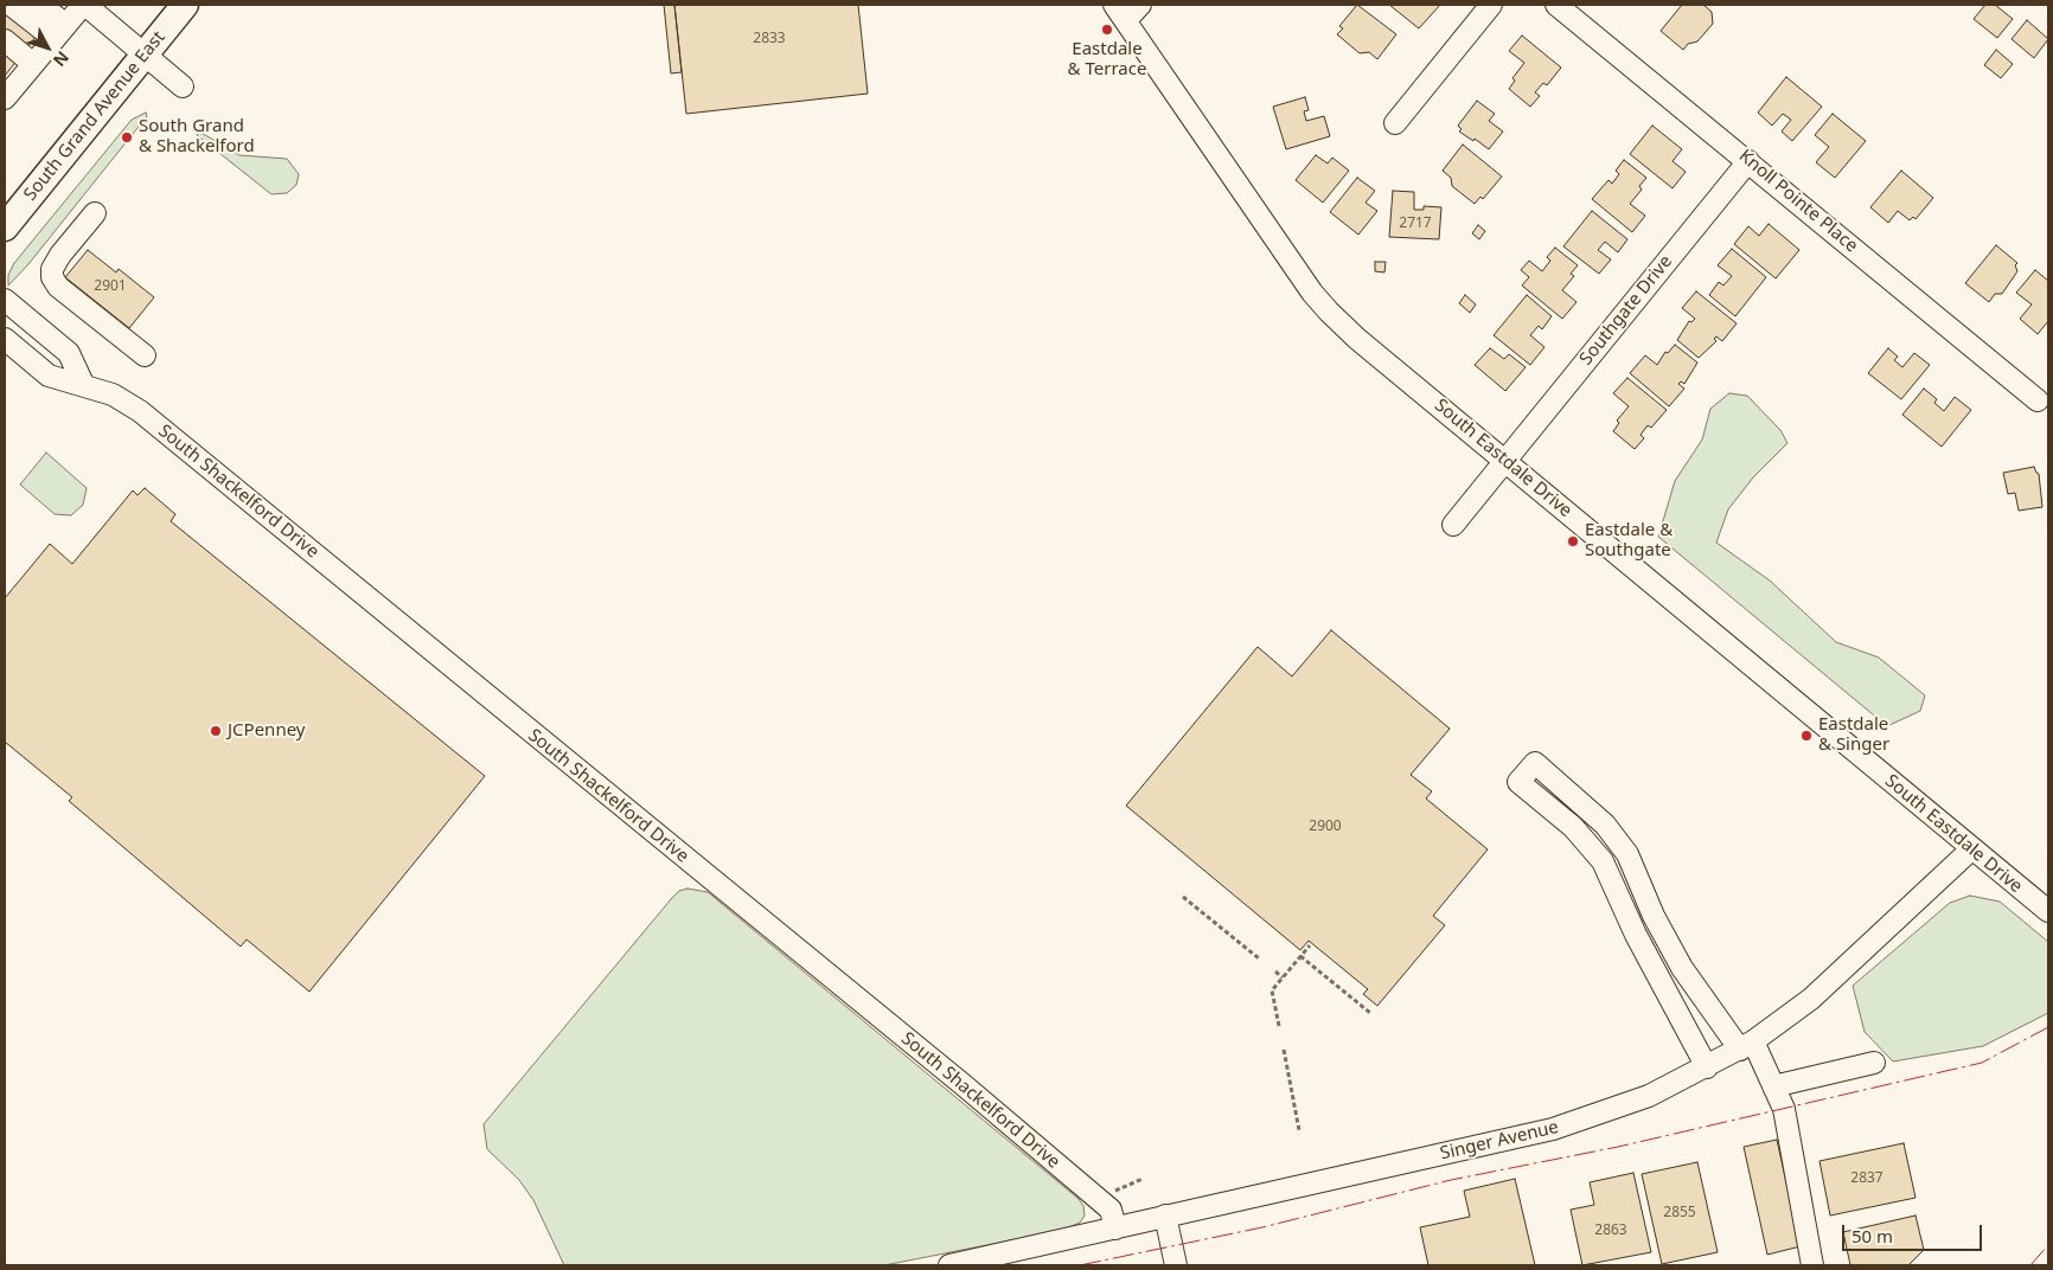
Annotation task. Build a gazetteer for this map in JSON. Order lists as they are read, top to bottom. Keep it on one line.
{"streets":{"main road":["South Grand Avenue East"],"street":["Knoll Pointe Place","Southgate Drive","South Eastdale Drive","South Shackelford Drive","Singer Avenue"]},"crossings":[["Knoll Pointe Place","Southgate Drive"],["Southgate Drive","South Eastdale Drive"],["South Eastdale Drive","Singer Avenue"],["South Shackelford Drive","Singer Avenue"]],"places":["Eastdale & Terrace","South Grand & Shackelford","Eastdale & Southgate","JCPenney","Eastdale & Singer"],"house_numbers":["2833","2717","2901","2900","2837","2855","2863"],"scale_bar":"50 m","north":"bottom right"}
